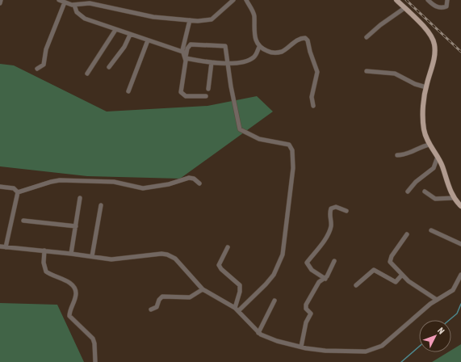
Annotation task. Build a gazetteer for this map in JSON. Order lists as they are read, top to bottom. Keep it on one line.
{"north":"top right"}
